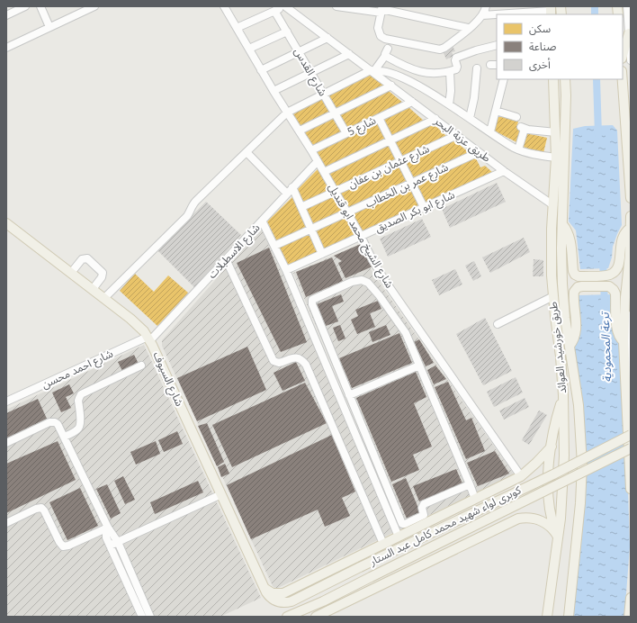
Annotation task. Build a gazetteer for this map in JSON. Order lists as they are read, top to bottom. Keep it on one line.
{"streets":{"main road":["طريق خورشيد, العوائد","شارع السيوف","كوبرى لواء شهيد محمد كامل عبد الستار"],"street":["شارع القدس","شارع 5","طريق عزبة البحر","شارع عثمان بن عفان","شارع عمر بن الخطاب","شارع ابو بكر الصديق","شارع الشيخ محمد ابو قنديل","شارع الاسطبلات","شارع احمد محسن"]},"crossings":[["شارع القدس","شارع 5"],["شارع 5","طريق عزبة البحر"],["شارع 5","شارع الشيخ محمد ابو قنديل"],["طريق عزبة البحر","شارع عثمان بن عفان"],["طريق عزبة البحر","شارع عمر بن الخطاب"],["طريق عزبة البحر","شارع ابو بكر الصديق"],["طريق عزبة البحر","طريق خورشيد, العوائد"],["شارع عثمان بن عفان","شارع الشيخ محمد ابو قنديل"],["شارع عمر بن الخطاب","شارع الشيخ محمد ابو قنديل"],["شارع ابو بكر الصديق","شارع الشيخ محمد ابو قنديل"],["شارع الشيخ محمد ابو قنديل","شارع الاسطبلات"],["شارع الاسطبلات","شارع احمد محسن"],["شارع الاسطبلات","شارع السيوف"],["شارع احمد محسن","شارع السيوف"],["شارع السيوف","كوبرى لواء شهيد محمد كامل عبد الستار"]],"water":["ترعة المحمودية"],"legend":["سكن","صناعة","أخرى"]}
